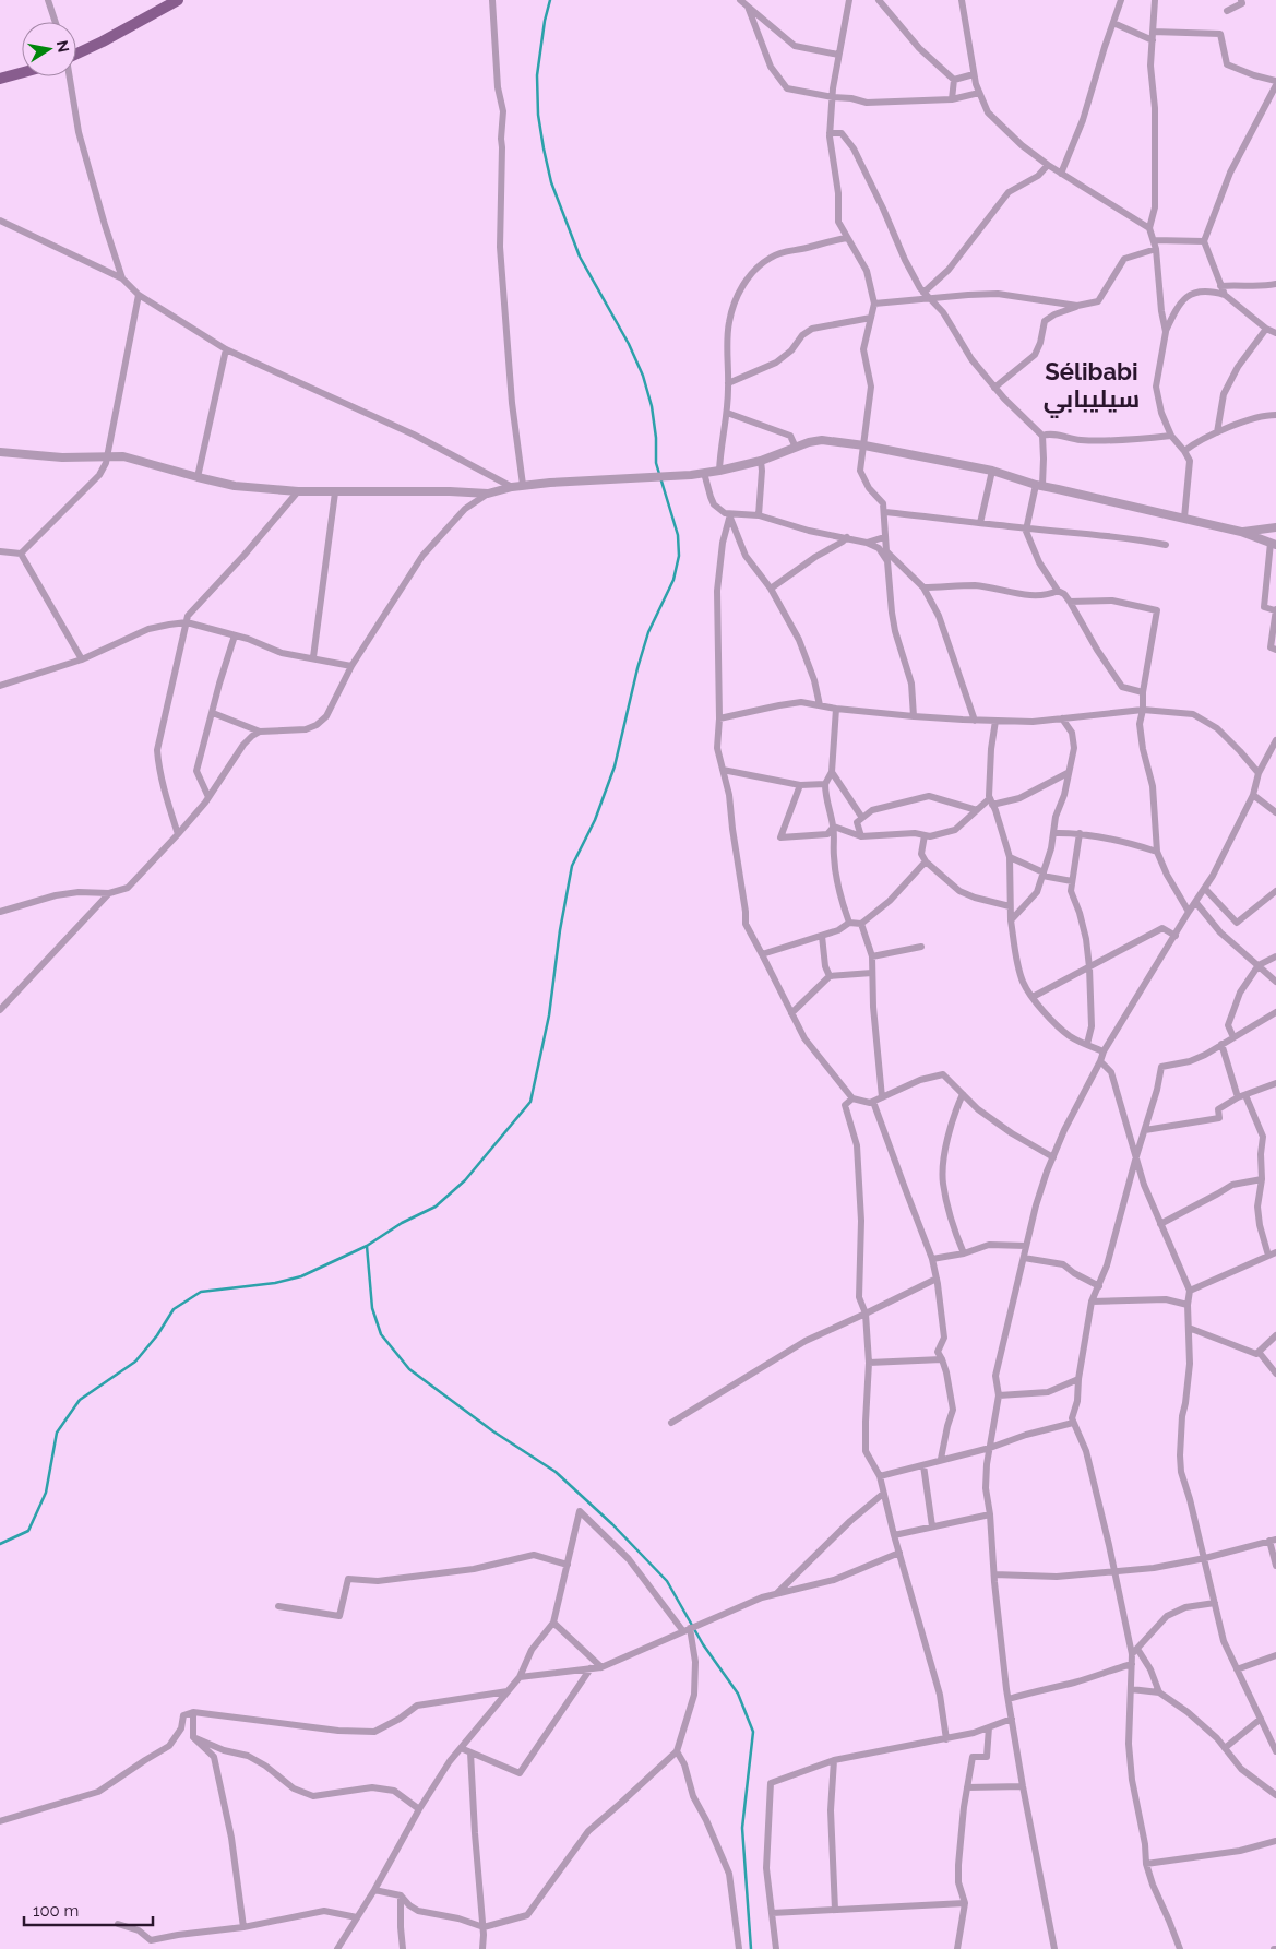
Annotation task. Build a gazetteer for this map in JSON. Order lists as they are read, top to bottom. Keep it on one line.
{"districts":["Sélibabi سيليبابي"],"scale_bar":"100 m","north":"right"}
